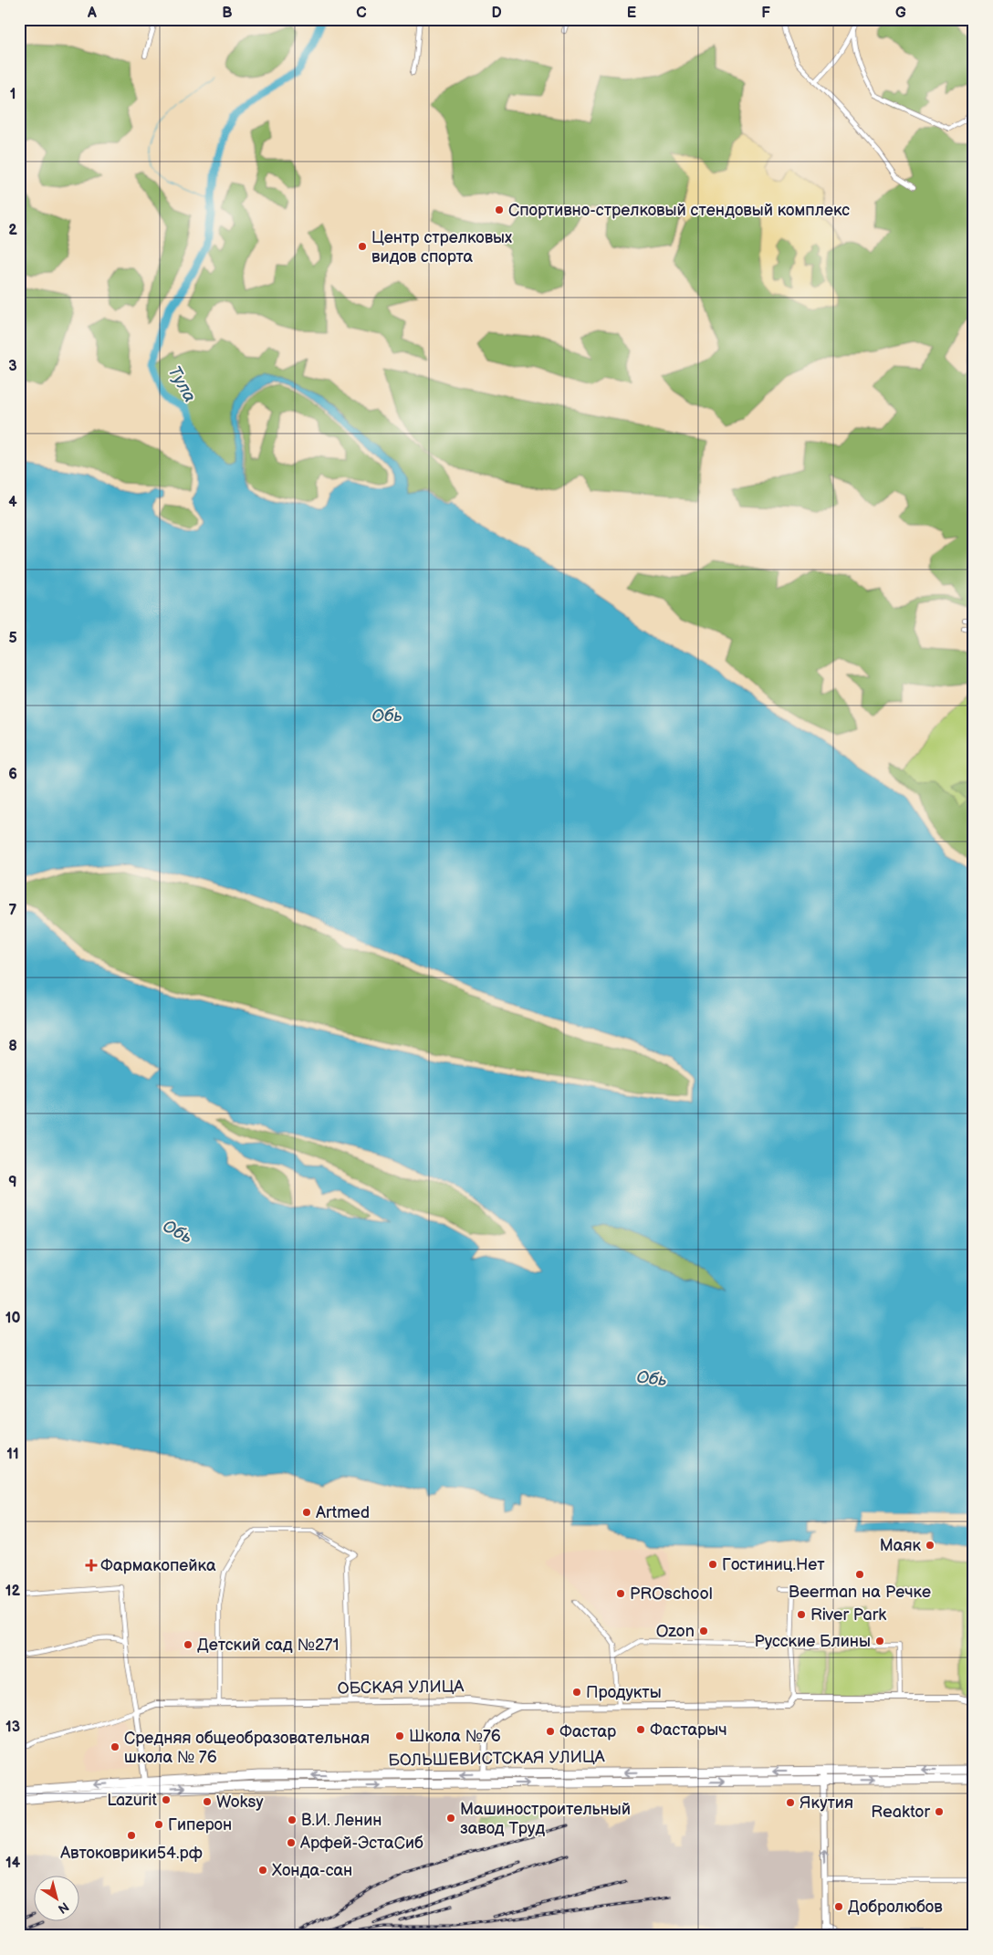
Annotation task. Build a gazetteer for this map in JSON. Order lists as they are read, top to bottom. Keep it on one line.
{"streets":{"highway":["БОЛЬШЕВИСТСКАЯ УЛИЦА"],"street":["ОБСКАЯ УЛИЦА"]},"water":["Тула","Обь"],"places":{"other":["Спортивно-стрелковый стендовый комплекс","Центр стрелковых видов спорта","Artmed","Маяк","Гостиниц.Нет","Beerman на Речке","PROschool","River Park","Ozon","Русские Блины","Детский сад №271","Продукты","Фастарыч","Фастар","Школа №76","Средняя общеобразовательная школа № 76","Lazurit","Woksy","Якутия","Reaktor","Машиностроительный завод Труд","В.И. Ленин","Гиперон","Автоковрики54.рф","Арфей-ЭстаСиб","Хонда-сан","Добролюбов"],"health":["Фармакопейка"]},"north":"bottom right","grid":{"columns":["A","B","C","D","E","F","G"],"rows":["1","2","3","4","5","6","7","8","9","10","11","12","13","14"]}}
